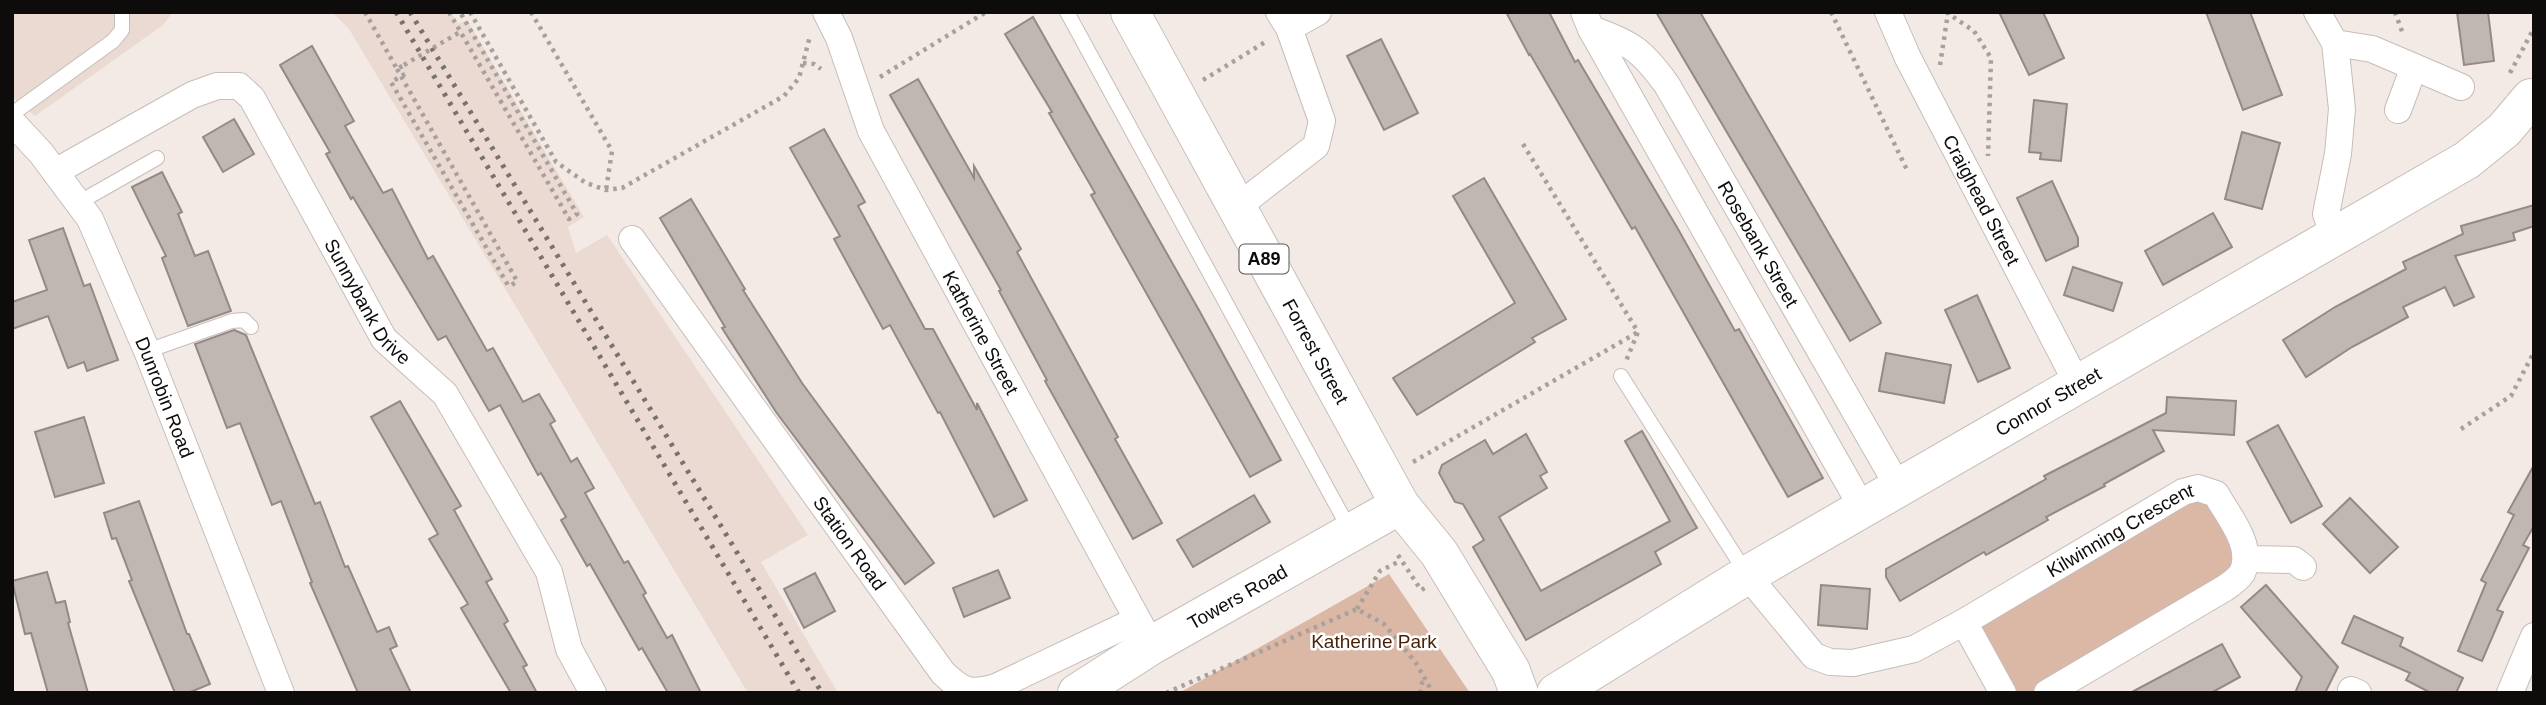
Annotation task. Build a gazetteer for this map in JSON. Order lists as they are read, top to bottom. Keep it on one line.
{"streets":{"main road":["A89","Forrest Street","Connor Street","Towers Road"],"street":["Craighead Street","Rosebank Street","Sunnybank Drive","Katherine Street","Dunrobin Road","Kilwinning Crescent","Station Road"]},"crossings":[["Craighead Street","Connor Street"],["Rosebank Street","Connor Street"],["Sunnybank Drive","Dunrobin Road"],["Katherine Street","Station Road"],["Katherine Street","Towers Road"],["Forrest Street","Towers Road"],["Connor Street","Kilwinning Crescent"],["Station Road","Towers Road"]],"parks":["Katherine Park"]}
